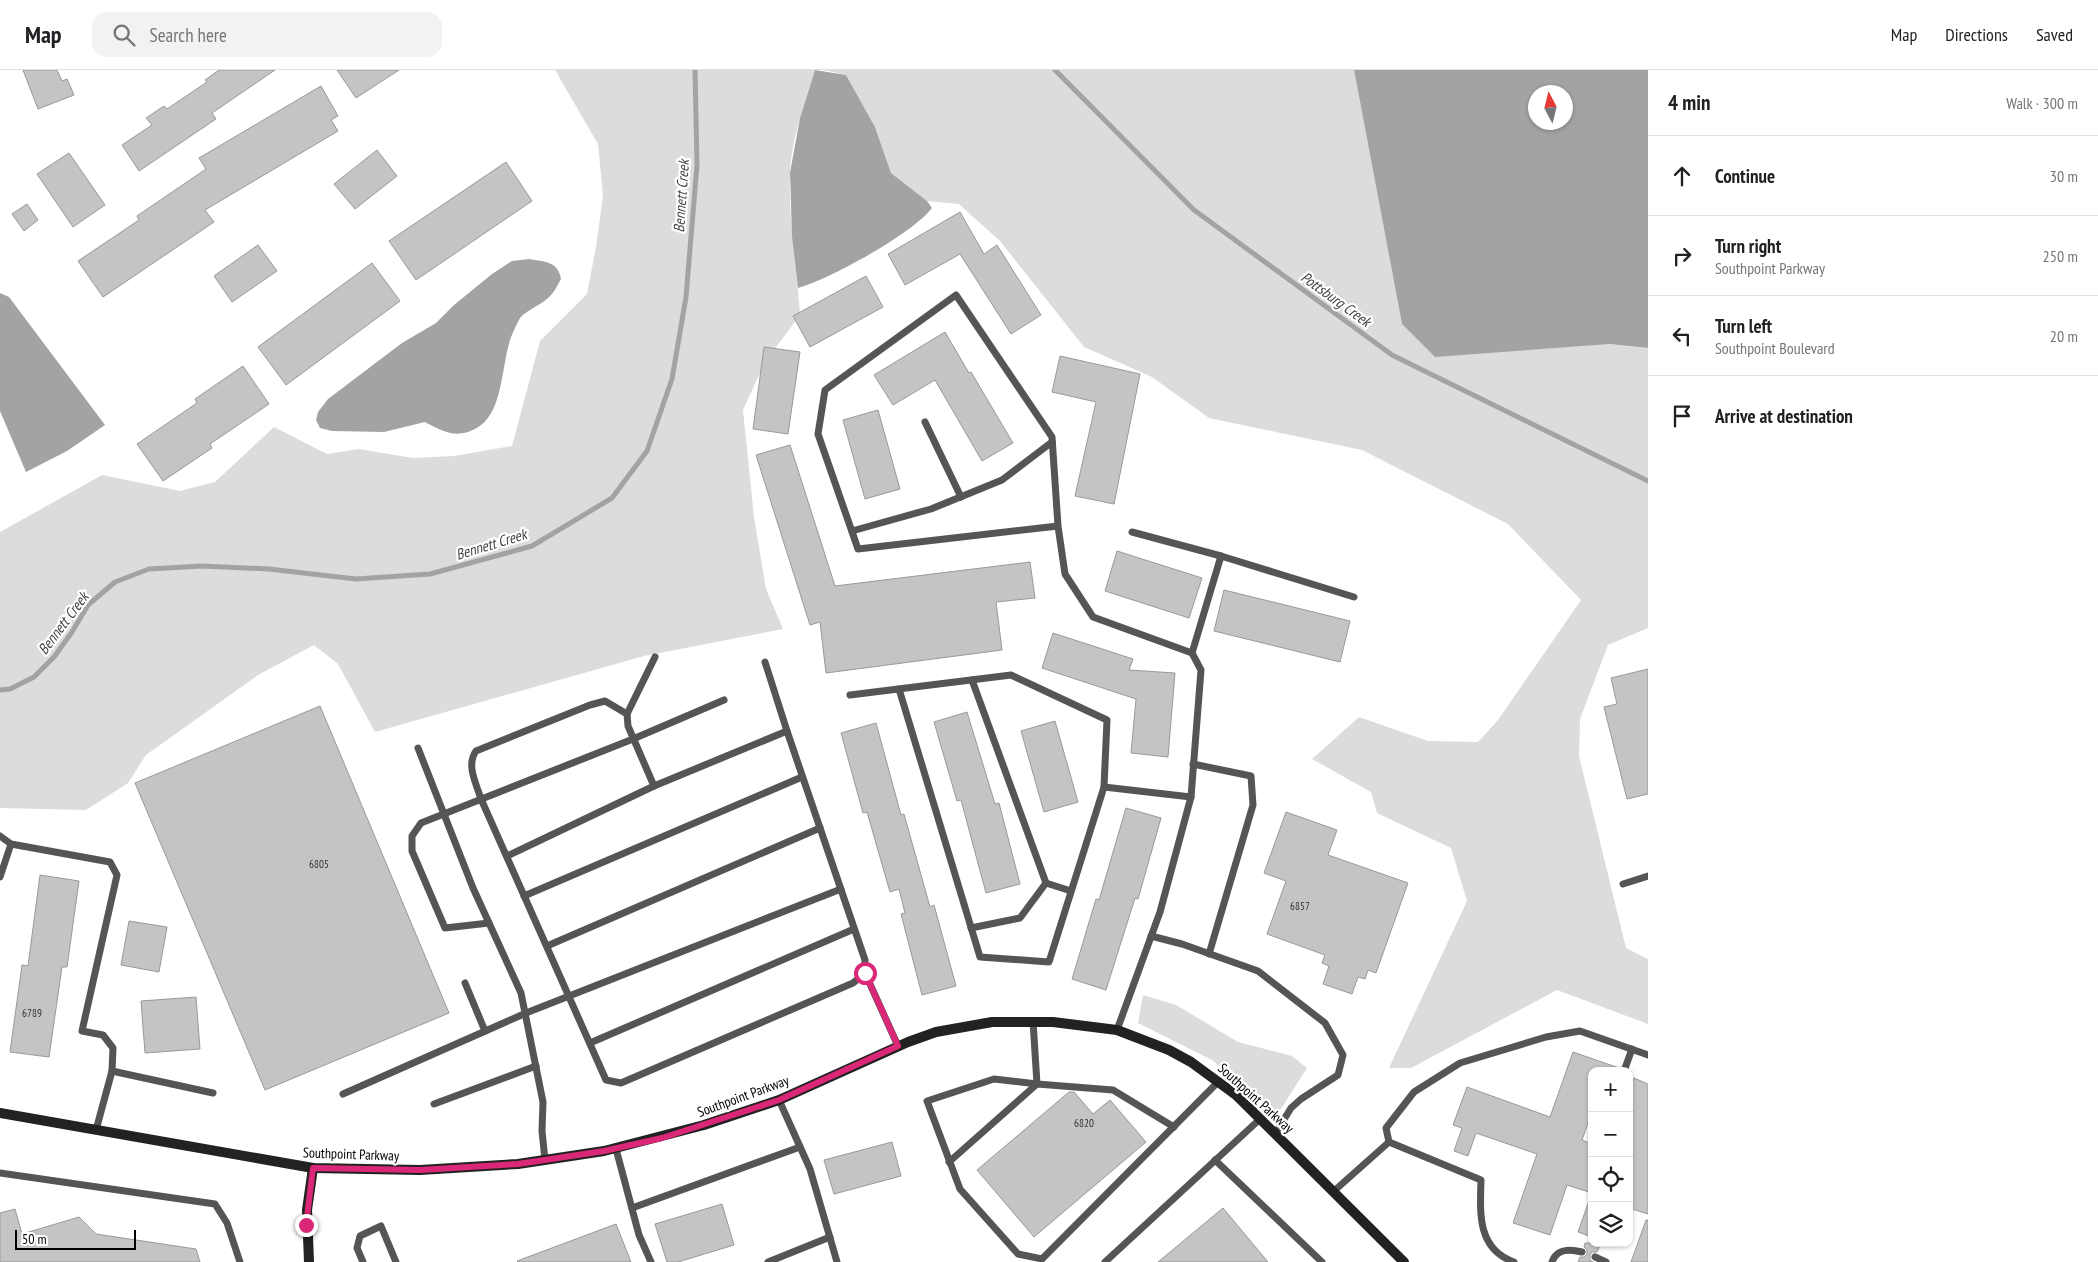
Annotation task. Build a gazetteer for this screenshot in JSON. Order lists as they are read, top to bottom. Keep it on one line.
{"streets":{"main road":["Southpoint Parkway"]},"water":["Bennett Creek","Pottsburg Creek"],"house_numbers":["6805","6857","6789","6820"],"scale_bar":"50 m","north":"top","page":{"header":"Map","search":"Search here","nav":["Map","Directions","Saved"],"heading":["4 min","Walk · 300 m"],"list":[["Continue","30 m"],["Turn right","Southpoint Parkway","250 m"],["Turn left","Southpoint Boulevard","20 m"],"Arrive at destination"],"map_buttons":["+","−"],"scale":"50 m"}}
